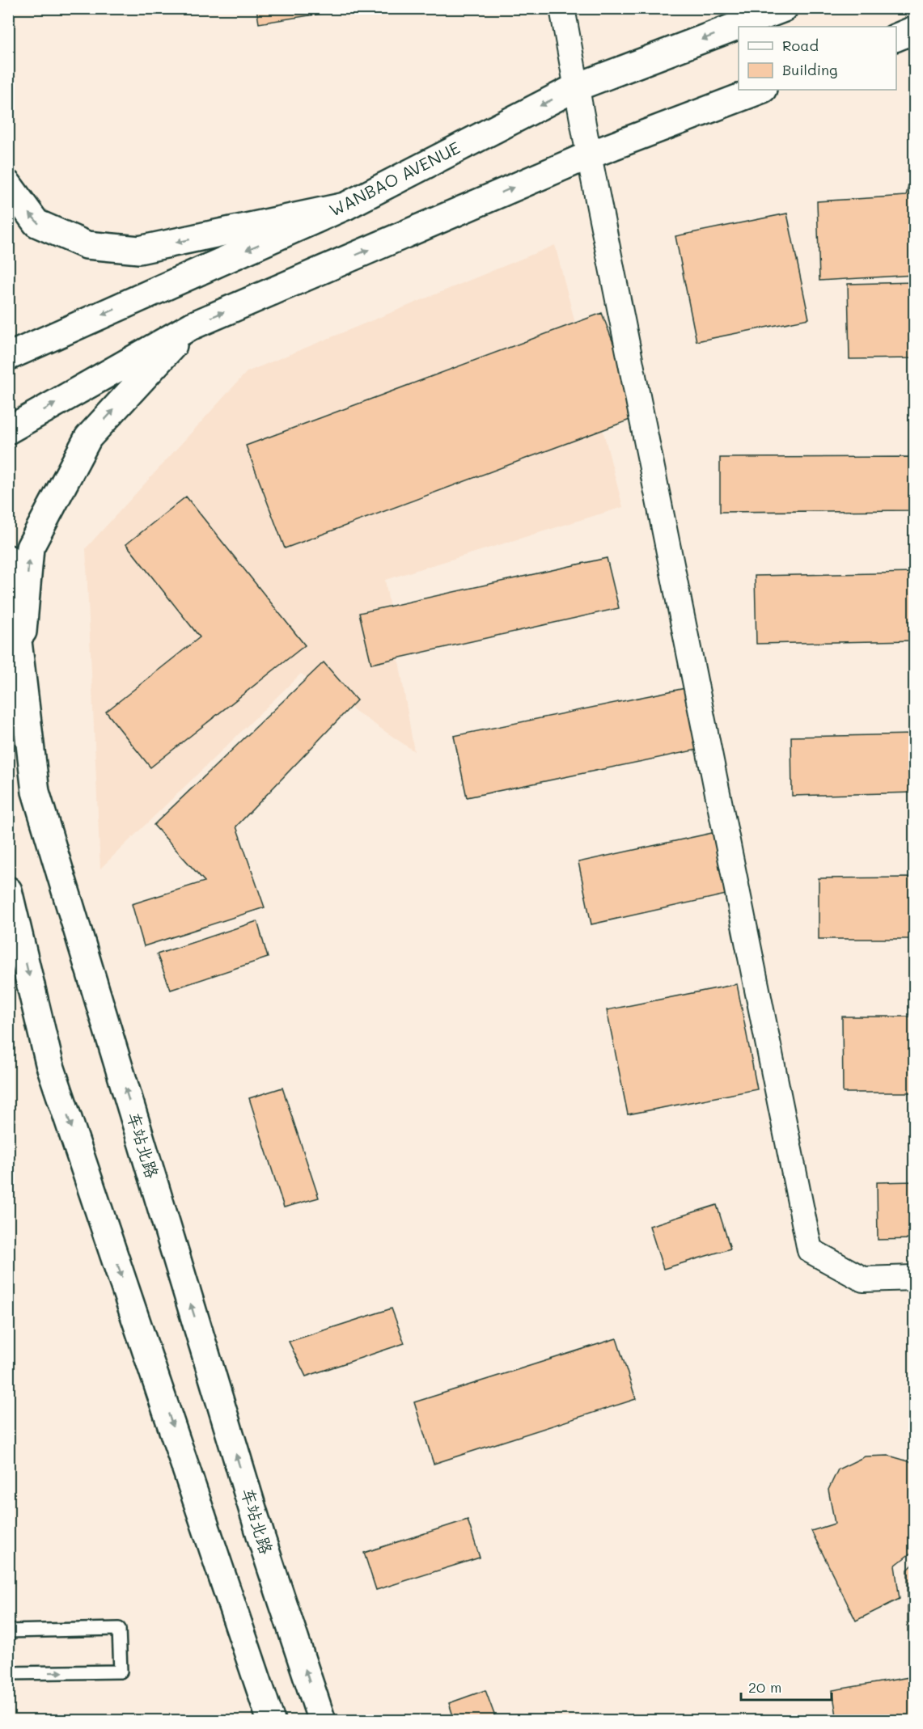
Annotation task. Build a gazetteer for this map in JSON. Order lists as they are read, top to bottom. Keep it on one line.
{"streets":{"main road":["WANBAO AVENUE","车站北路"]},"legend":["Road","Building"],"scale_bar":"20 m"}
